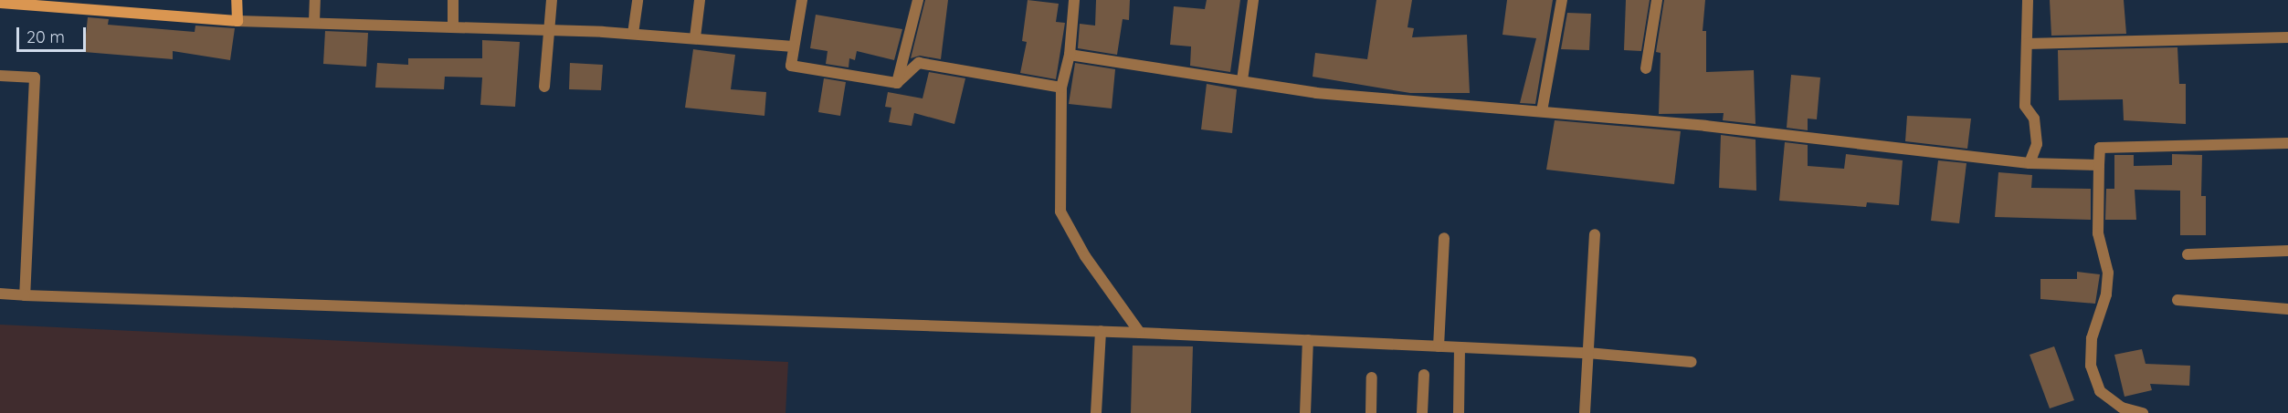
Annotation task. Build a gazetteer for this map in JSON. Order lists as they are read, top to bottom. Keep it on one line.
{"scale_bar":"20 m"}
